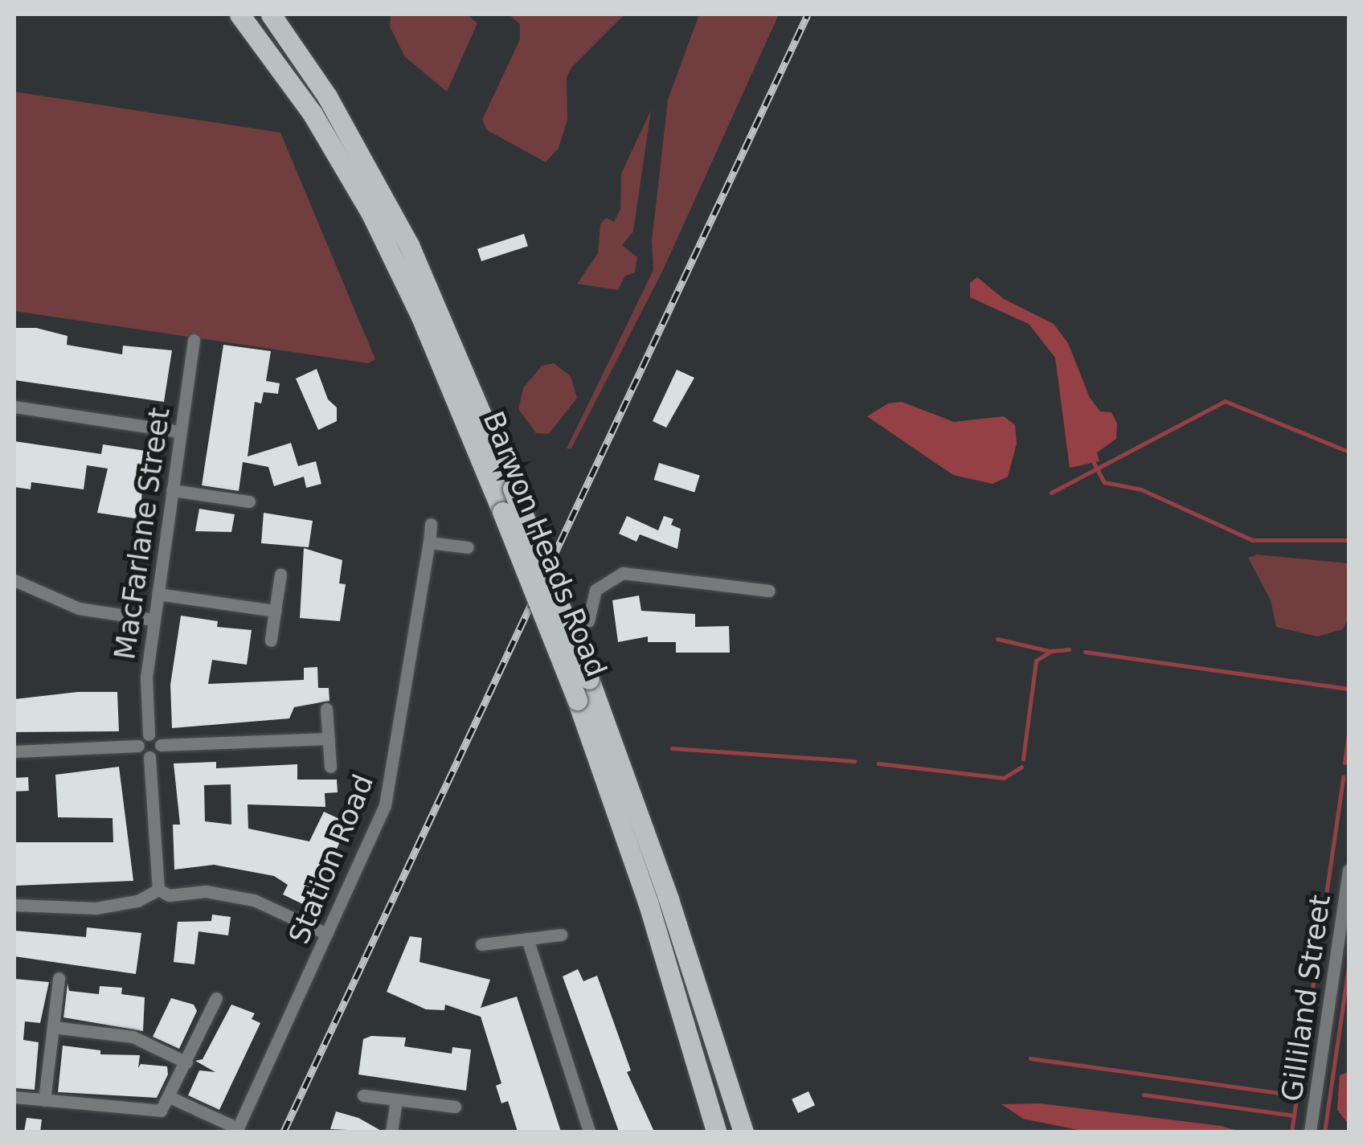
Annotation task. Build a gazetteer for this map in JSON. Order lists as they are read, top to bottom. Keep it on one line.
{"streets":{"main road":["Barwon Heads Road"],"street":["MacFarlane Street","Station Road","Gilliland Street"]}}
